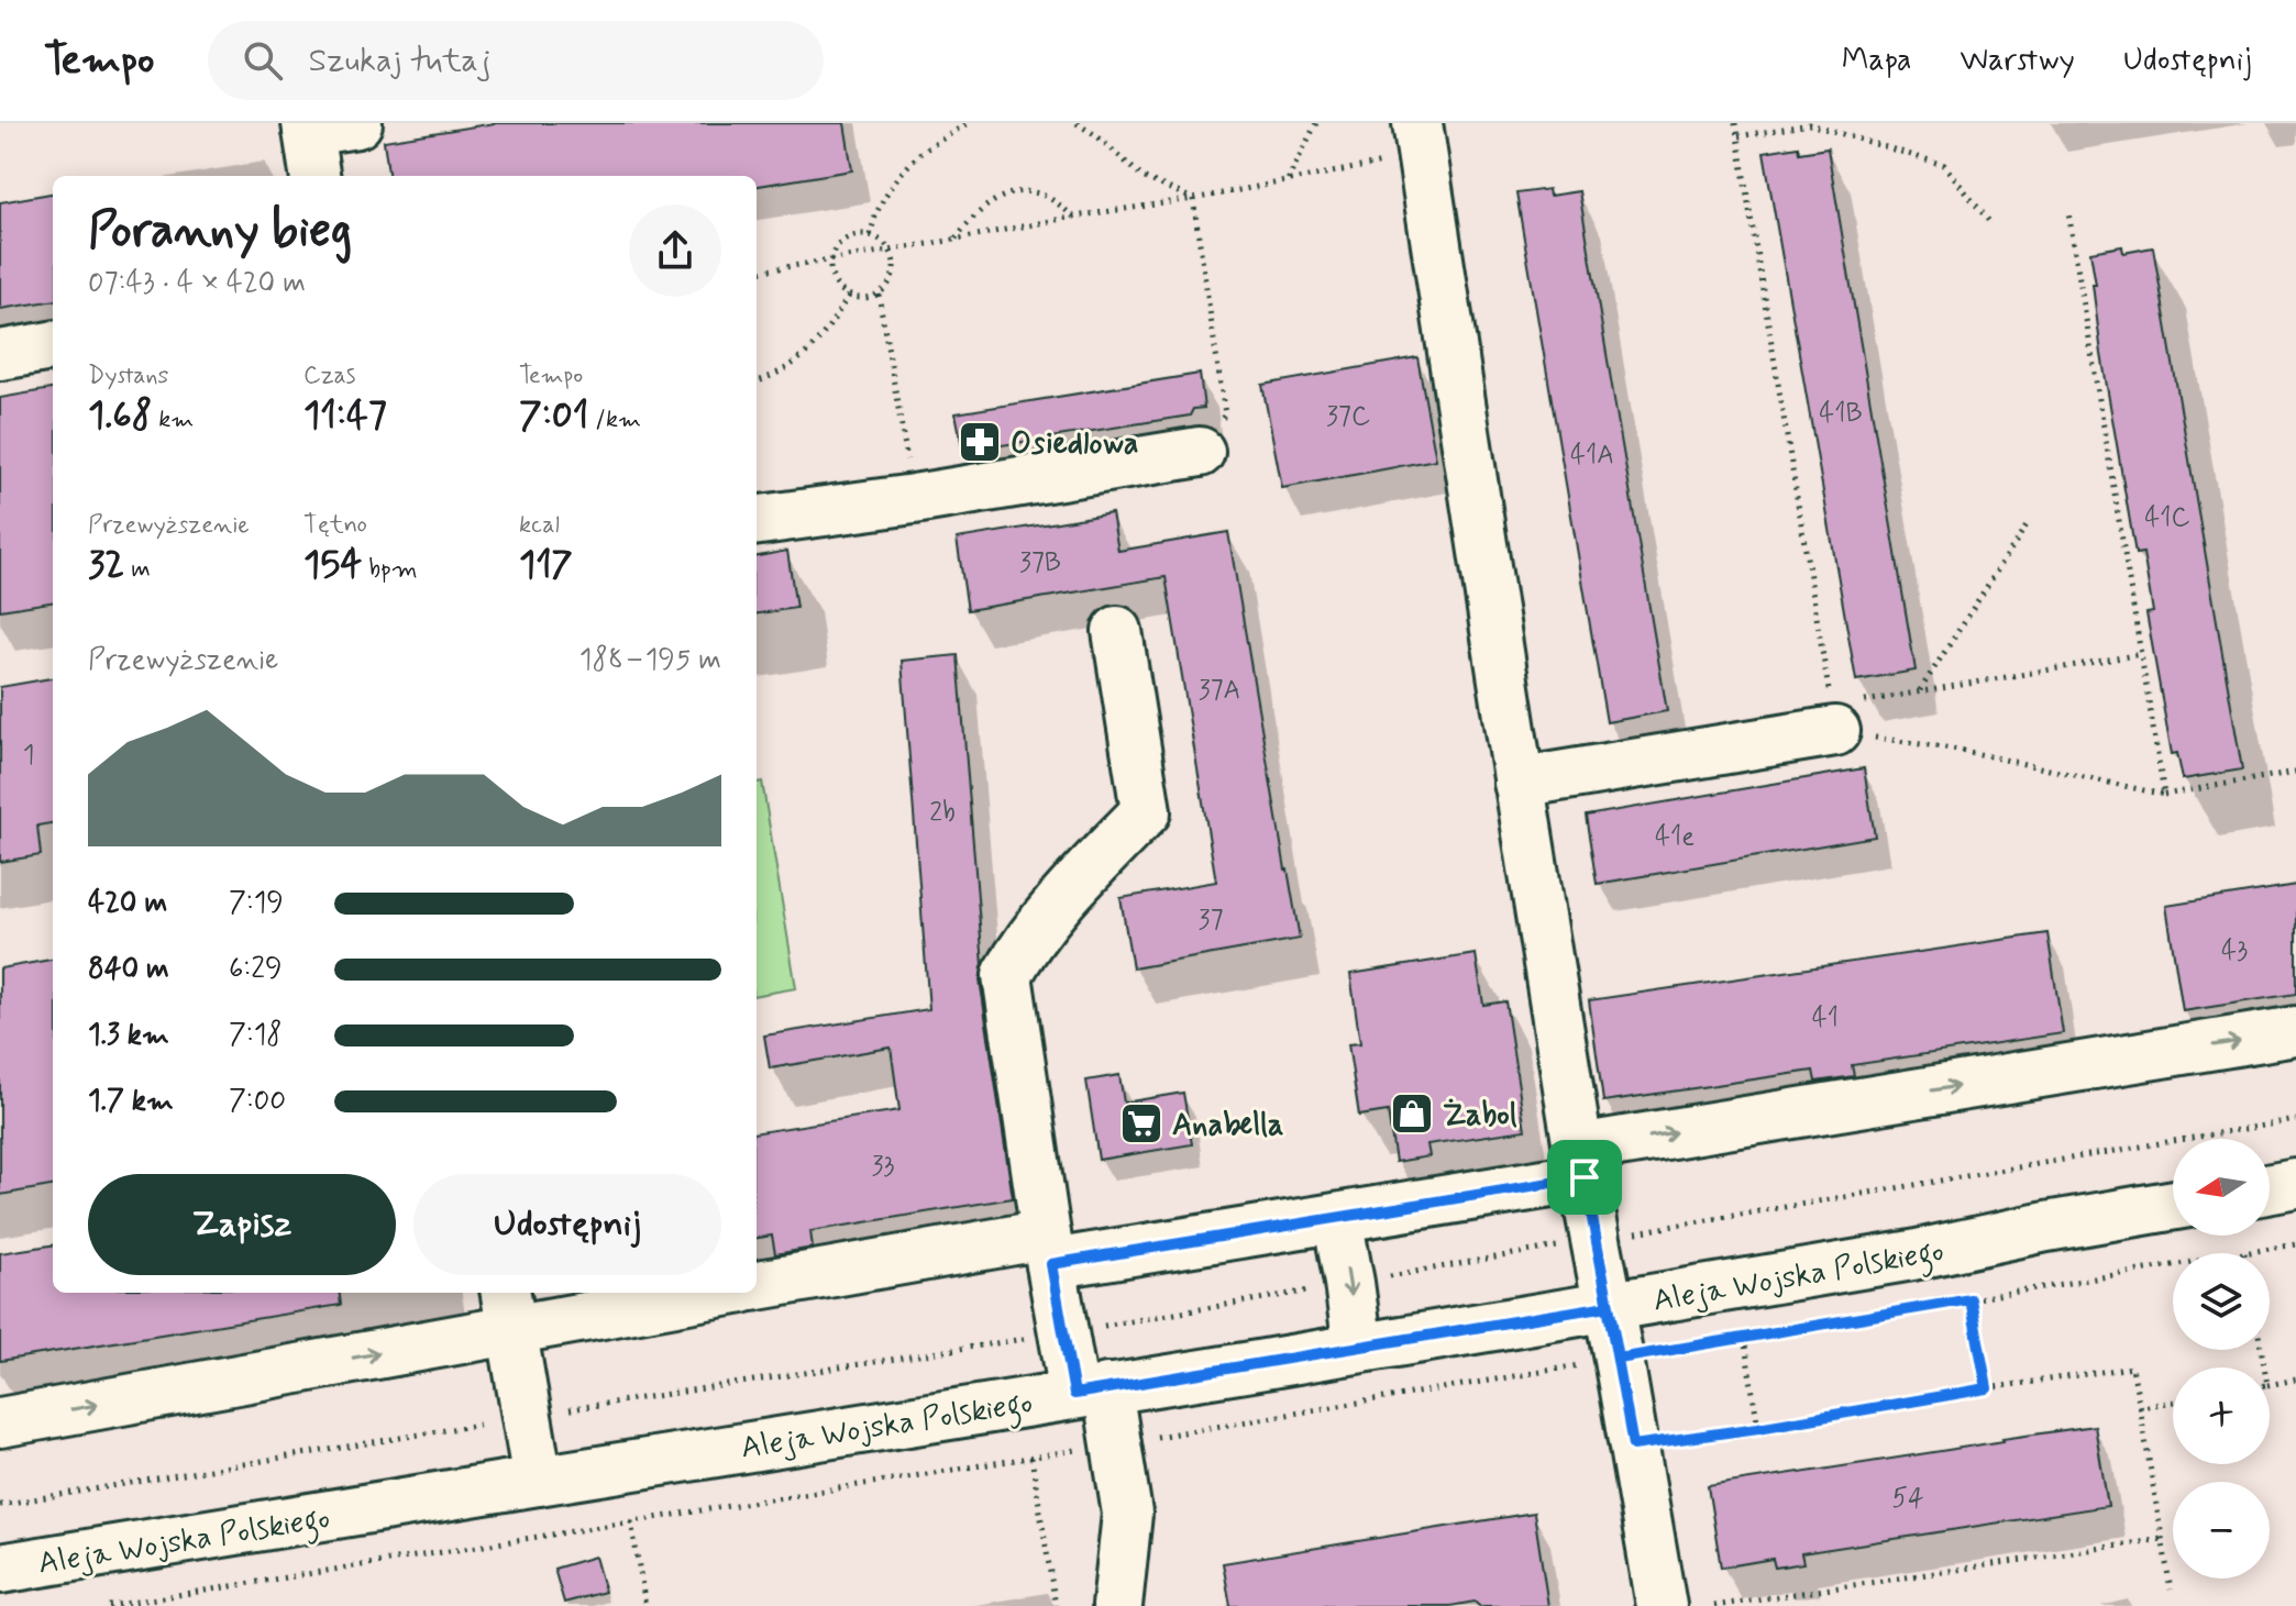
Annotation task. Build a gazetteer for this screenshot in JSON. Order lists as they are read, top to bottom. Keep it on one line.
{"streets":{"main road":["Aleja Wojska Polskiego"]},"places":{"pharmacy":["Osiedlowa"],"shop":["Żabol"],"supermarket":["Anabella"]},"house_numbers":["41B","37C","41A","41C","37B","37A","1","2b","41e","37","43","41","33","54"],"north":"left","page":{"header":"Tempo","search":"Szukaj tutaj","nav":["Mapa","Warstwy","Udostępnij"],"heading":["Poranny bieg","07:43 · 4 × 420 m"],"stats":[["Dystans","1.68 km"],["Czas","11:47"],["Tempo","7:01 /km"],["Przewyższenie","32 m"],["Tętno","154 bpm"],["kcal","117"]],"chart":["Przewyższenie","188–195 m"],"list":[{"name":"420 m","note":"7:19"},{"name":"840 m","note":"6:29"},{"name":"1.3 km","note":"7:18"},{"name":"1.7 km","note":"7:00"}],"map_buttons":["+","−"],"buttons":["Zapisz","Udostępnij"]}}
